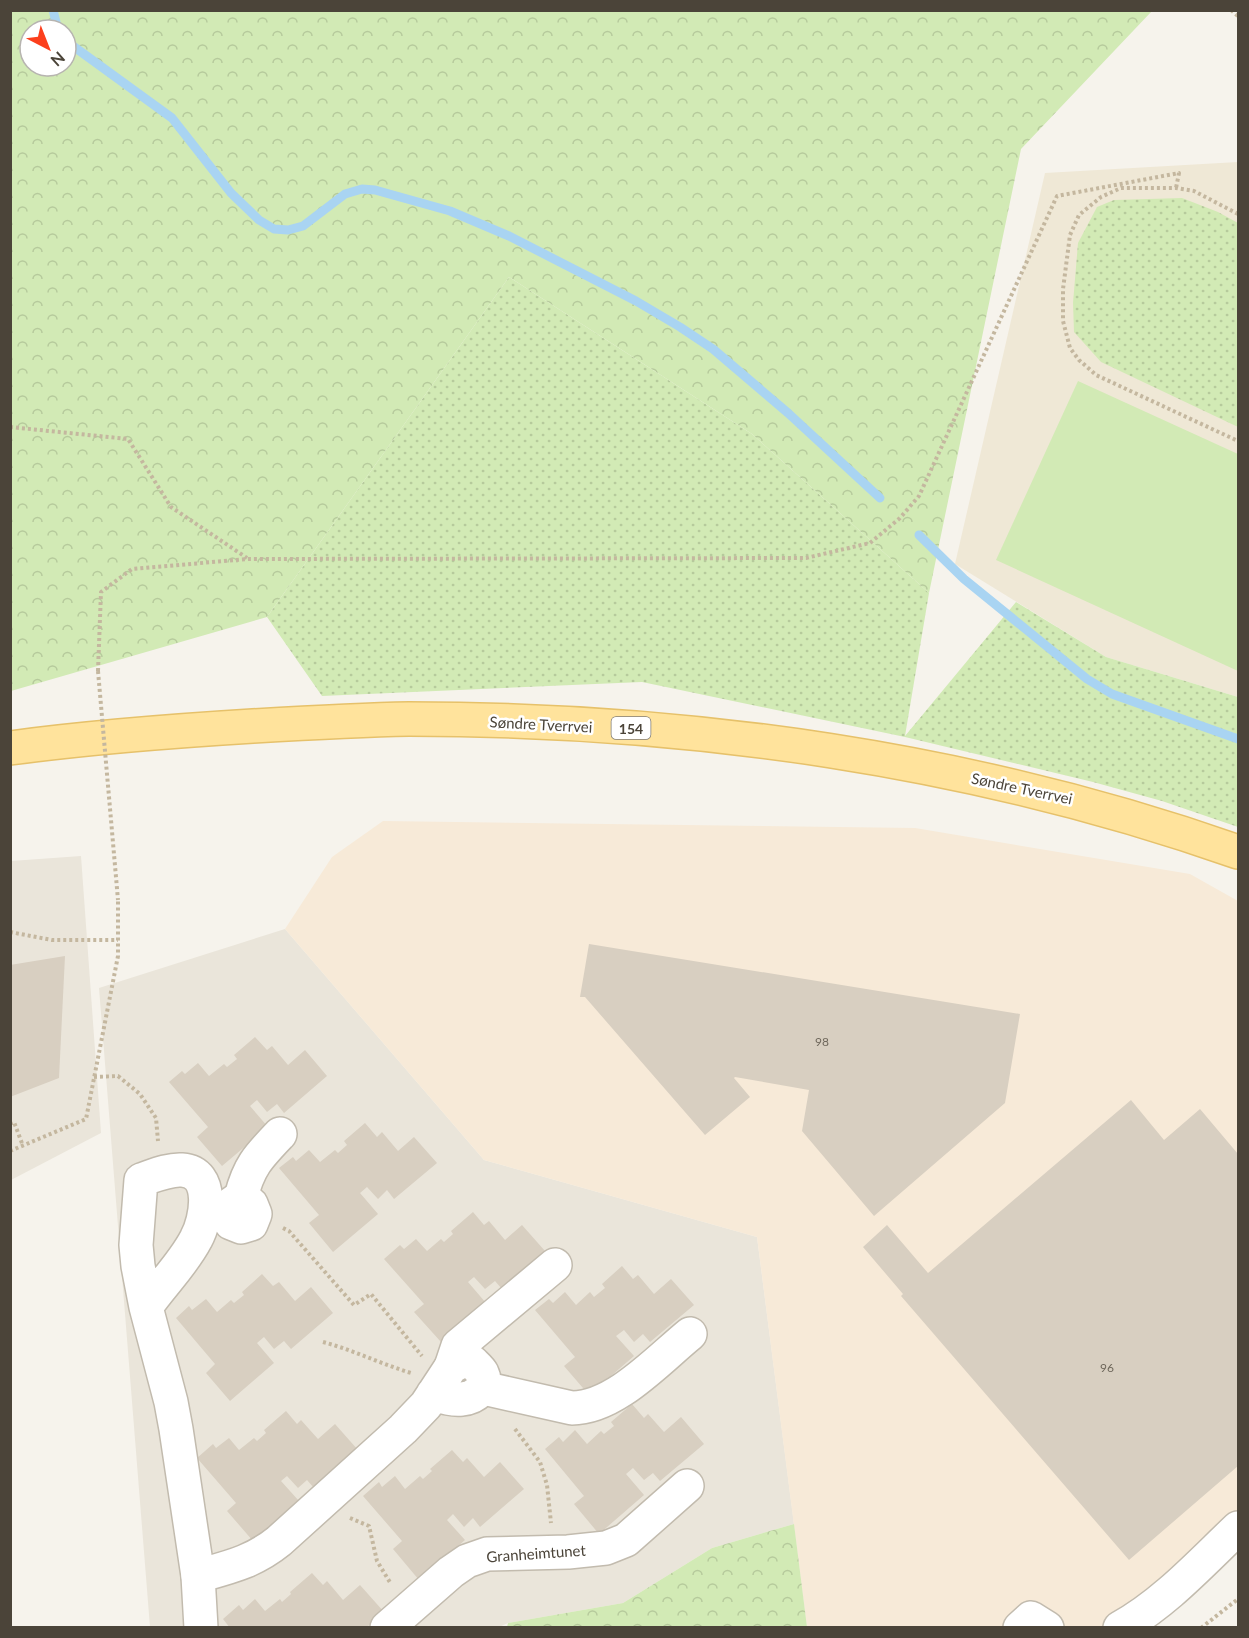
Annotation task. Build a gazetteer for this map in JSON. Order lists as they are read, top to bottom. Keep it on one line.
{"streets":{"main road":["Søndre Tverrvei","154"],"street":["Granheimtunet"]},"house_numbers":["98","96"],"north":"bottom right"}
